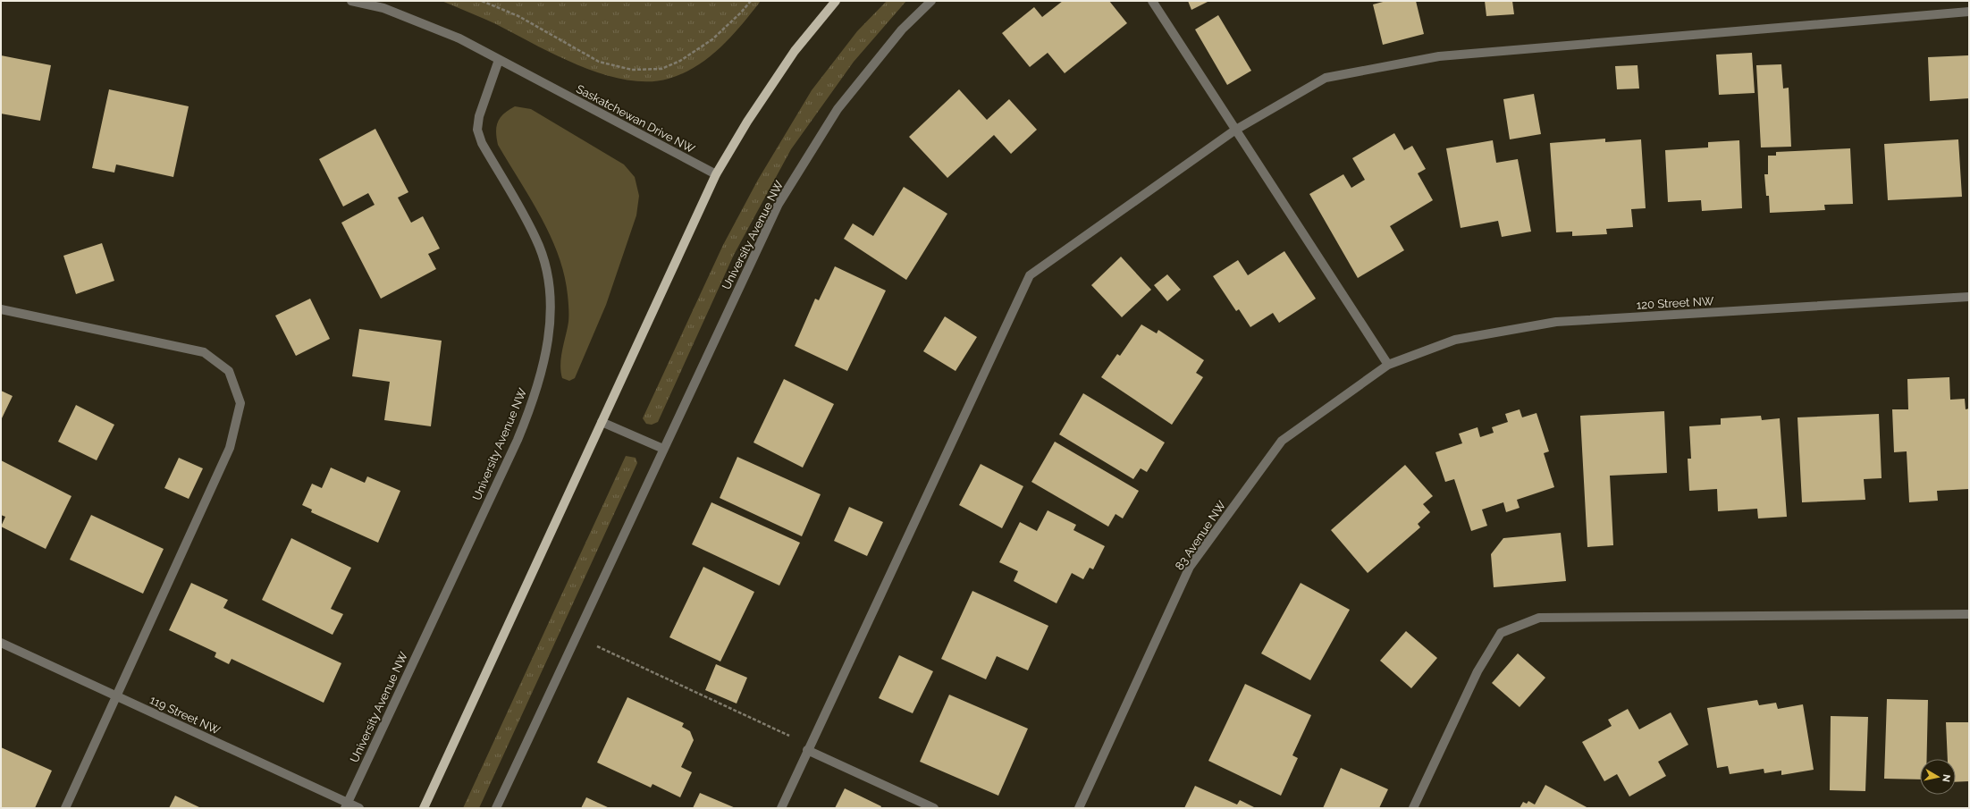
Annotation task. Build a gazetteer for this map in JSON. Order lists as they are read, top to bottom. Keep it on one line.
{"streets":{"street":["Saskatchewan Drive NW","University Avenue NW","120 Street NW","83 Avenue NW","119 Street NW"]},"crossings":[["Saskatchewan Drive NW","University Avenue NW"],["University Avenue NW","119 Street NW"],["120 Street NW","83 Avenue NW"]],"north":"right"}
